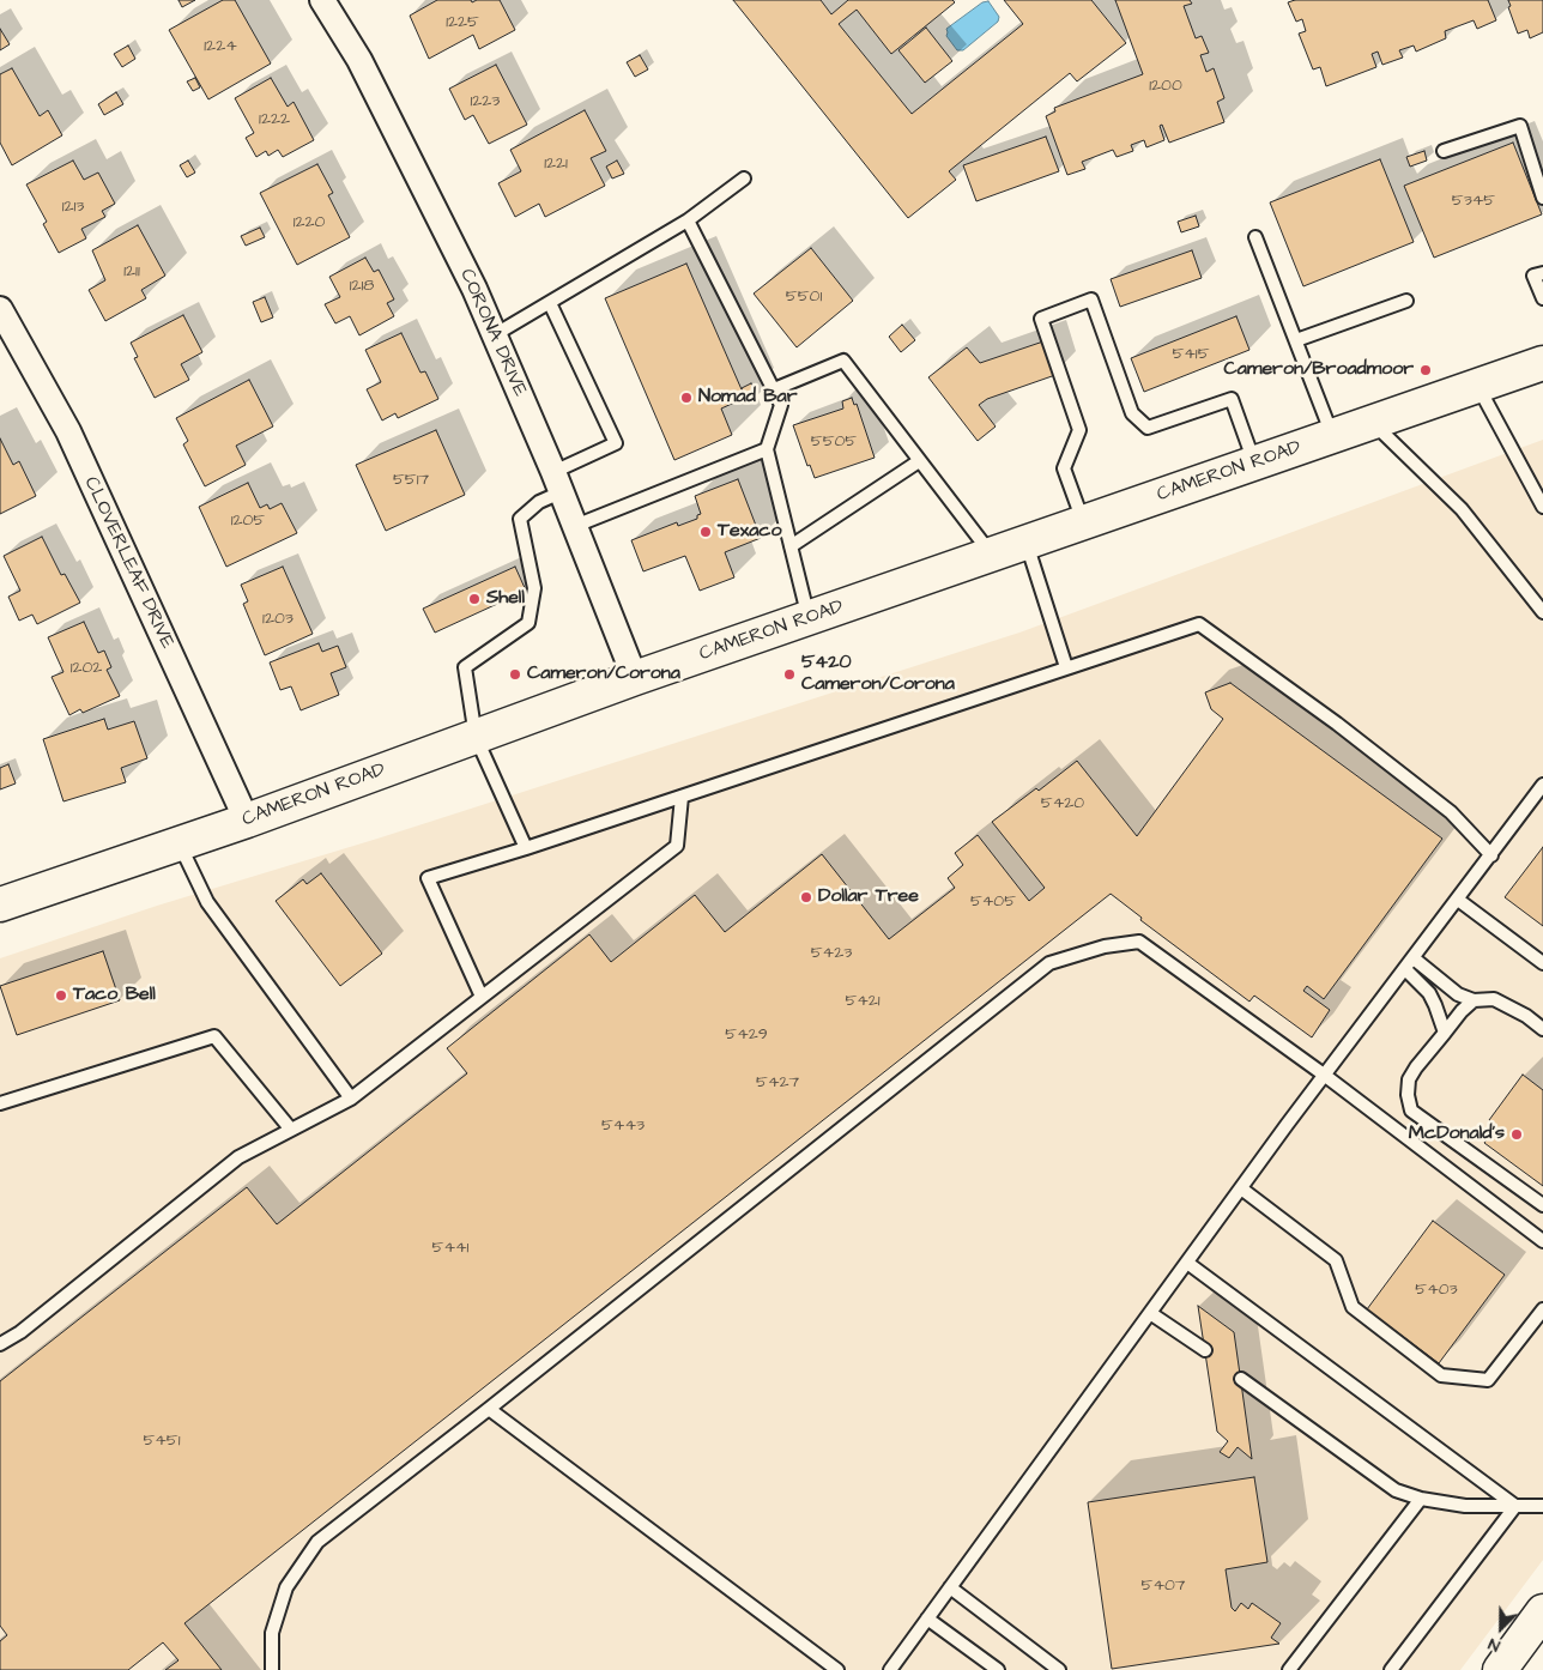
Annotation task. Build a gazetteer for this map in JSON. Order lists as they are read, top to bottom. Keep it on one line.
{"streets":{"main road":["CAMERON ROAD"],"street":["CORONA DRIVE","CLOVERLEAF DRIVE"]},"crossings":[["CORONA DRIVE","CAMERON ROAD"],["CAMERON ROAD","CLOVERLEAF DRIVE"]],"places":["Cameron/Broadmoor","Nomad Bar","Texaco","Shell","Cameron/Corona","5420 Cameron/Corona","Dollar Tree","Taco Bell","McDonald's"],"house_numbers":["1225","1224","1200","1223","1222","1221","5345","1213","1220","1211","1218","5501","5415","5505","5517","1205","1203","1202","5420","5405","5423","5421","5429","5427","5443","5441","5403","5451","5407"],"north":"bottom left"}
